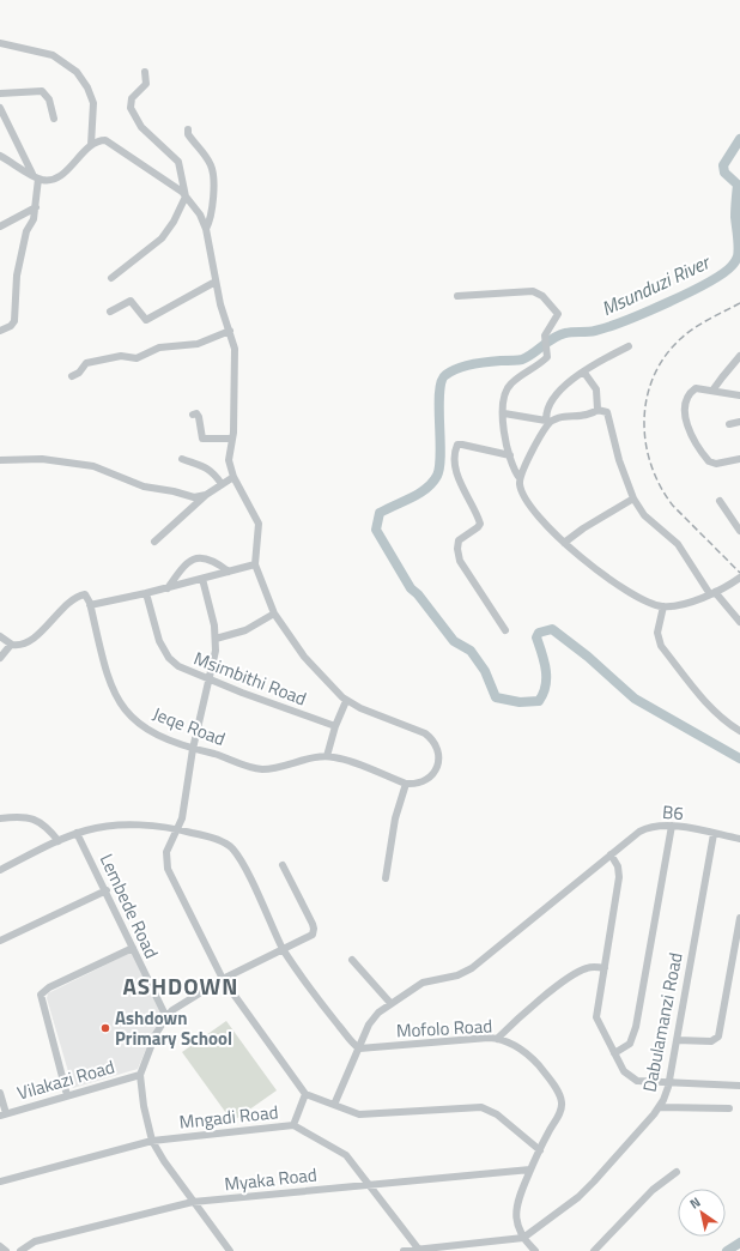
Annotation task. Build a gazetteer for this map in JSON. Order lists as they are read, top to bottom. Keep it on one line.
{"streets":{"street":["Msimbithi Road","Jeqe Road","B6","Lembede Road","Dabulamanzi Road","Mofolo Road","Vilakazi Road","Mngadi Road","Myaka Road"]},"crossings":[["B6","Dabulamanzi Road"],["B6","Mofolo Road"]],"districts":["ASHDOWN"],"water":["Msunduzi River"],"places":["Ashdown Primary School"],"north":"top left"}
